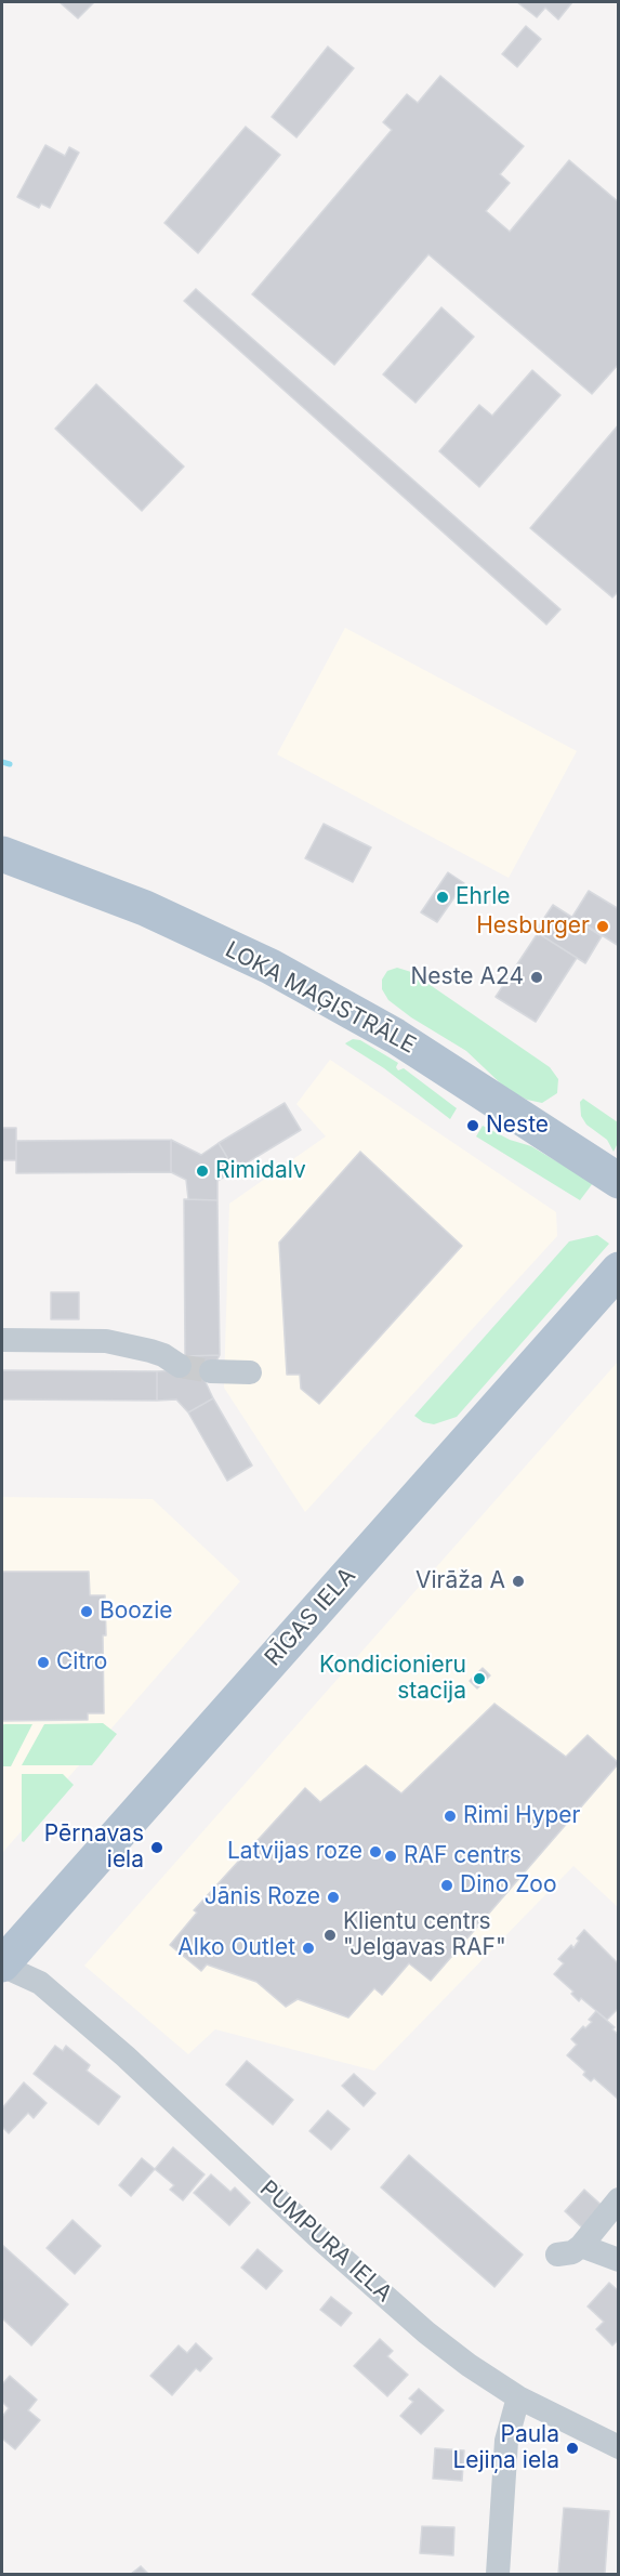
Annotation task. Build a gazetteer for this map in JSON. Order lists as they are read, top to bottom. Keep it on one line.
{"streets":{"main road":["LOKA MAĢISTRĀLE","RĪGAS IELA"],"street":["PUMPURA IELA"]},"crossings":[["RĪGAS IELA","PUMPURA IELA"]],"places":["Ehrle","Hesburger","Neste A24","Neste","Rimidalv","Virāža A","Boozie","Citro","Kondicionieru stacija","Rimi Hyper","Pērnavas iela","Latvijas roze","RAF centrs","Dino Zoo","Jānis Roze","Klientu centrs \"Jelgavas RAF\"","Alko Outlet","Paula Lejiņa iela"]}
